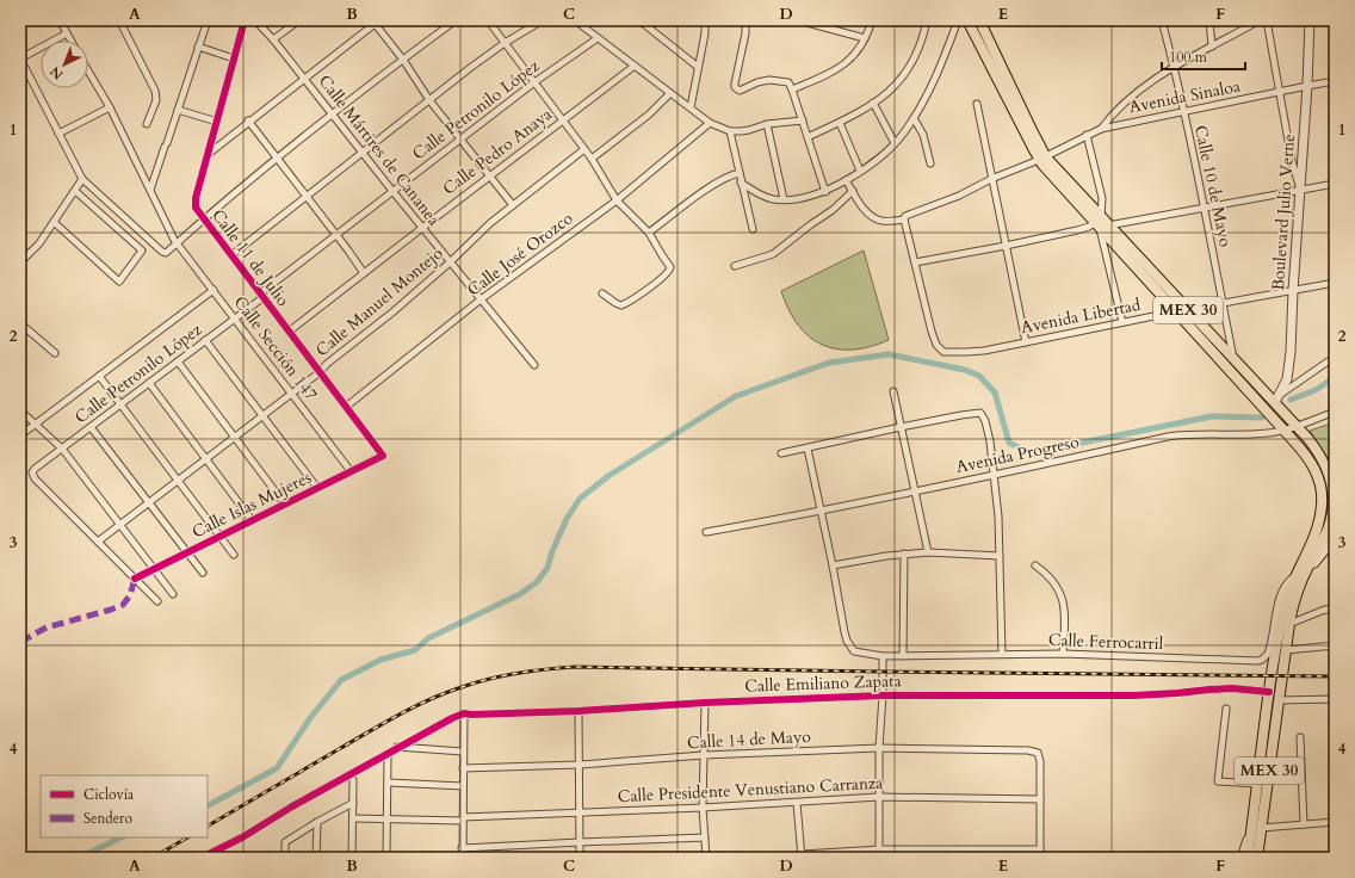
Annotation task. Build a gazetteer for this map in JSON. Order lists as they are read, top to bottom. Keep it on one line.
{"streets":{"main road":["MEX 30"],"street":["Avenida Sinaloa","Calle Petronilo López","Calle Mártires de Cananea","Calle Pedro Anaya","Calle 10 de Mayo","Boulevard Julio Verne","Calle José Orozco","Calle 11 de Julio","Calle Manuel Montejo","Avenida Libertad","Calle Sección 147","Avenida Progreso","Calle Islas Mujeres","Calle Ferrocarril","Calle Emiliano Zapata","Calle 14 de Mayo","Calle Presidente Venustiano Carranza"]},"crossings":[["Avenida Sinaloa","Calle 10 de Mayo"],["Avenida Sinaloa","Boulevard Julio Verne"],["Avenida Sinaloa","MEX 30"],["Calle Petronilo López","Calle Mártires de Cananea"],["Calle Petronilo López","Calle 11 de Julio"],["Calle Petronilo López","Calle Manuel Montejo"],["Calle Petronilo López","Calle Sección 147"],["Calle Mártires de Cananea","Calle Pedro Anaya"],["Calle Mártires de Cananea","Calle José Orozco"],["Calle Mártires de Cananea","Calle Manuel Montejo"],["Calle Pedro Anaya","Calle 11 de Julio"],["Calle 10 de Mayo","MEX 30"],["Calle 10 de Mayo","Avenida Libertad"],["Boulevard Julio Verne","MEX 30"],["Boulevard Julio Verne","Avenida Libertad"],["Calle José Orozco","Calle 11 de Julio"],["Calle 11 de Julio","Calle Manuel Montejo"],["Calle 11 de Julio","Calle Islas Mujeres"],["Calle Manuel Montejo","Calle Sección 147"],["MEX 30","Avenida Libertad"],["MEX 30","Avenida Progreso"],["MEX 30","Calle Ferrocarril"],["MEX 30","Calle Emiliano Zapata"],["Calle Sección 147","Calle Islas Mujeres"],["Calle 14 de Mayo","Calle Presidente Venustiano Carranza"]],"legend":["Ciclovía","Sendero"],"scale_bar":"100 m","north":"bottom left","grid":{"columns":["A","B","C","D","E","F"],"rows":["1","2","3","4"]}}
